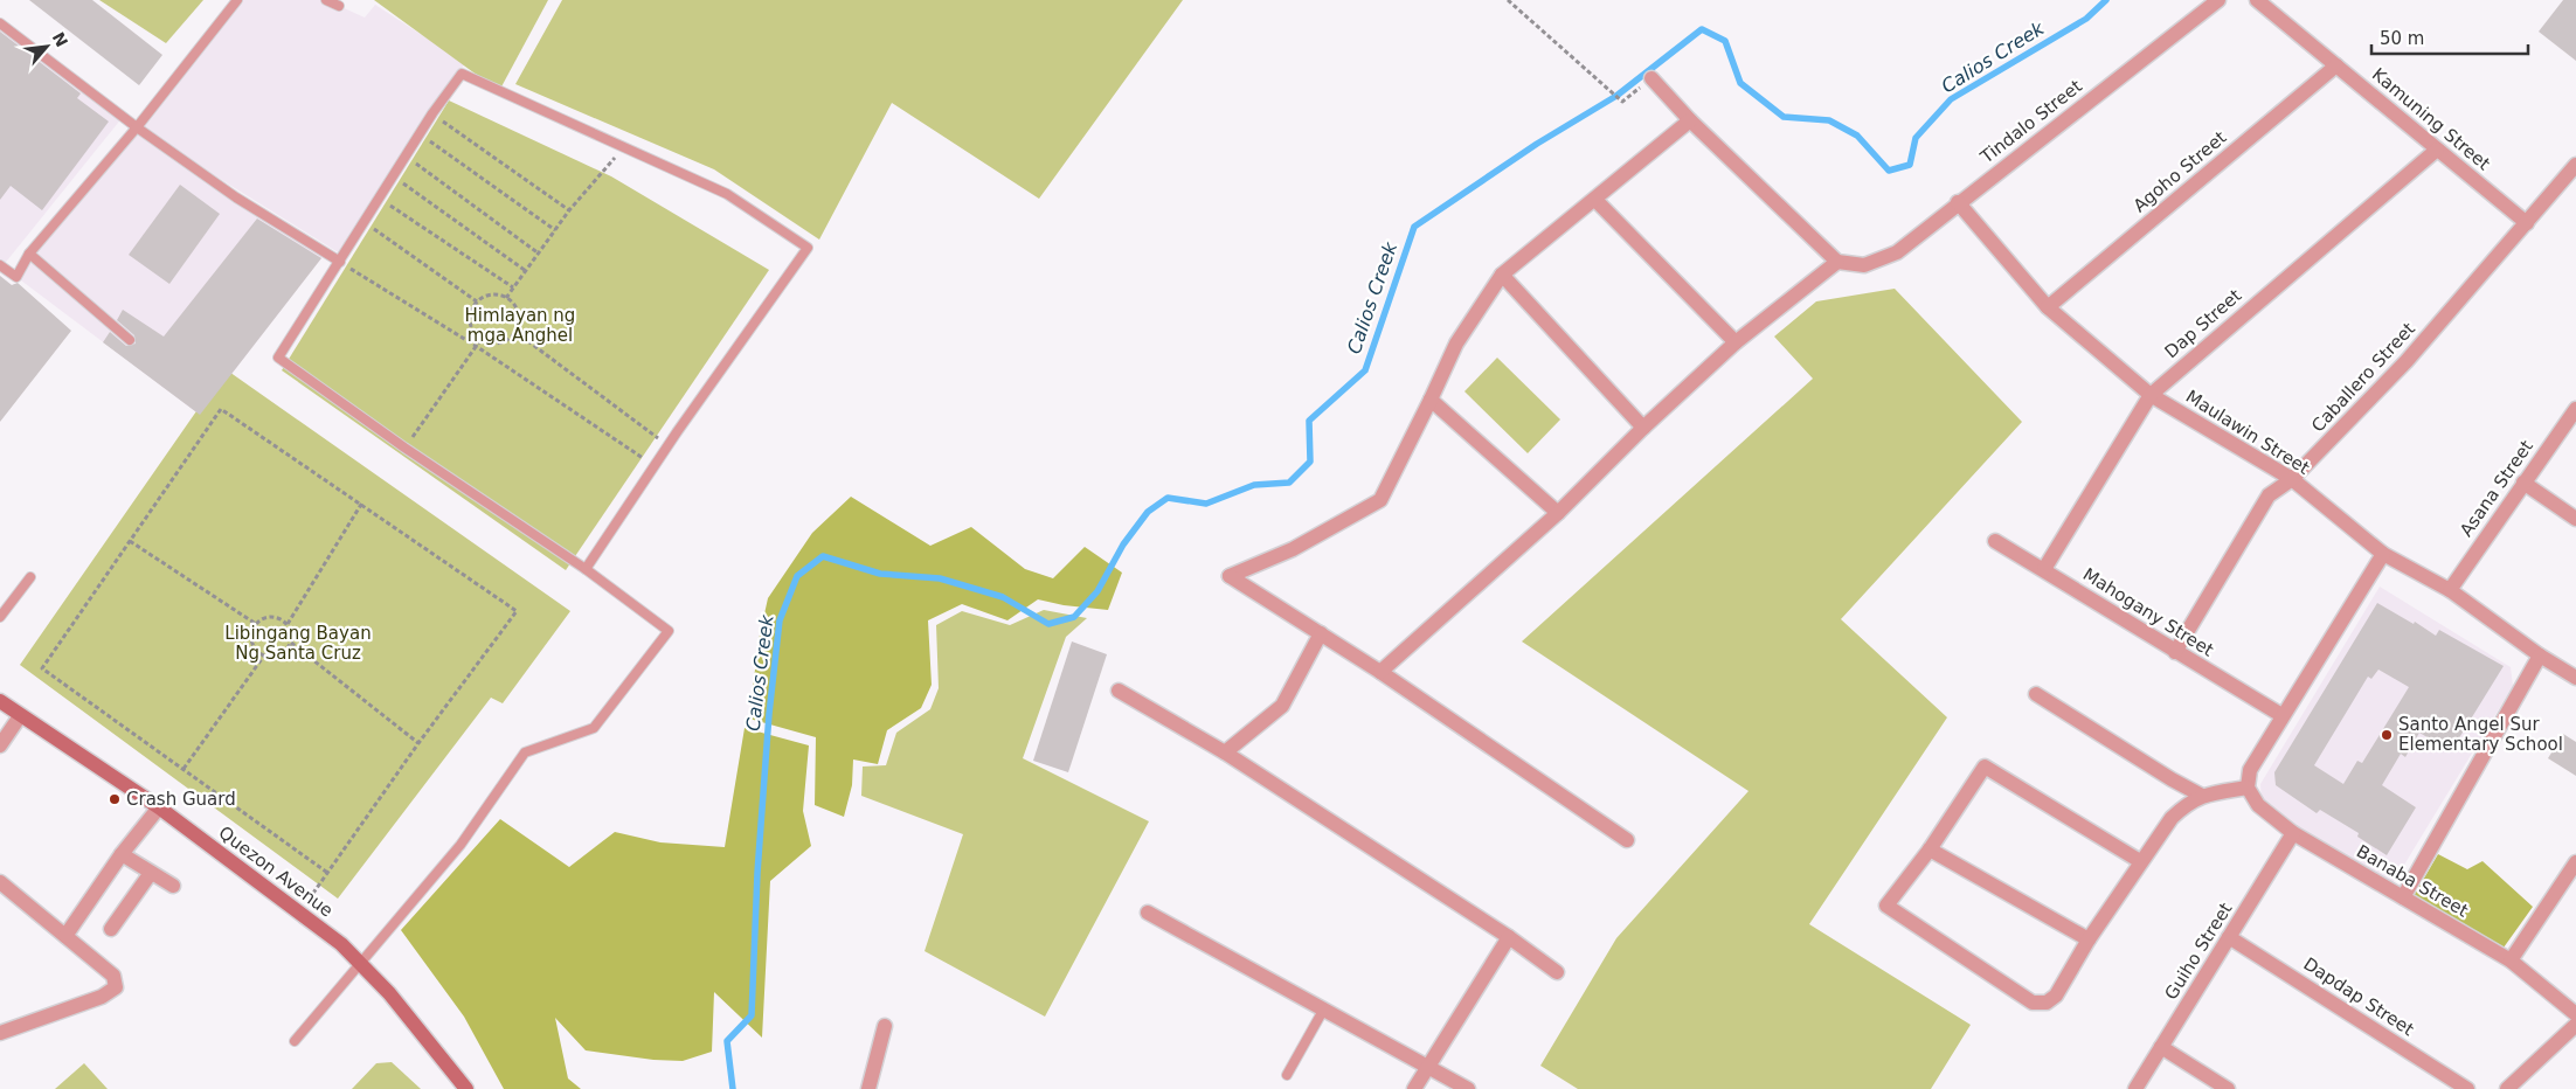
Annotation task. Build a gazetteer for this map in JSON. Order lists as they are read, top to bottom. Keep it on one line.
{"streets":{"main road":["Quezon Avenue"],"street":["Kamuning Street","Tindalo Street","Agoho Street","Dap Street","Caballero Street","Maulawin Street","Asana Street","Mahogany Street","Banaba Street","Guiho Street","Dapdap Street"]},"crossings":[["Kamuning Street","Agoho Street"],["Kamuning Street","Dap Street"],["Kamuning Street","Caballero Street"],["Tindalo Street","Maulawin Street"],["Agoho Street","Maulawin Street"],["Dap Street","Maulawin Street"],["Dap Street","Mahogany Street"],["Caballero Street","Maulawin Street"],["Caballero Street","Mahogany Street"],["Maulawin Street","Asana Street"],["Banaba Street","Guiho Street"],["Guiho Street","Dapdap Street"]],"water":["Calios Creek"],"parks":["Himlayan ng mga Anghel","Libingang Bayan Ng Santa Cruz"],"places":["Santo Angel Sur Elementary School","Crash Guard"],"scale_bar":"50 m","north":"top right"}
